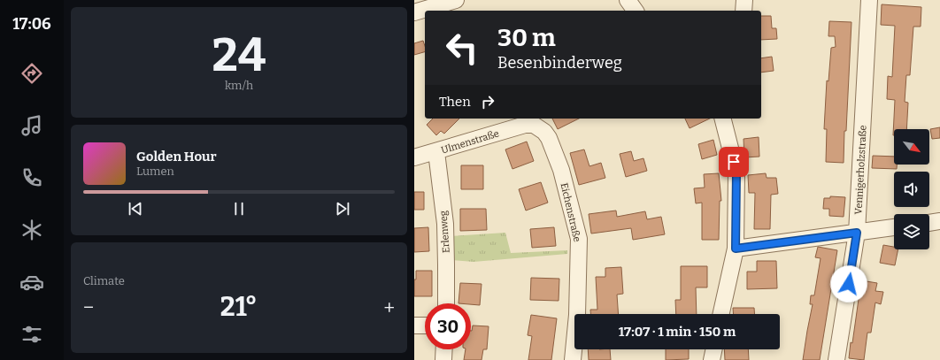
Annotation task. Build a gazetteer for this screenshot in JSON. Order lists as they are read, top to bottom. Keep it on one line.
{"streets":{"street":["Ulmenstraße","Vennigerholzstraße","Eichenstraße","Erlenweg"]},"crossings":[["Ulmenstraße","Eichenstraße"],["Ulmenstraße","Erlenweg"]],"north":"bottom right","page":{"tabs":"17:06","tile":[["24","km/h"],"Climate"],"turn":["30 m","Besenbinderweg"],"then":"Then","song":["Golden Hour","Lumen"],"heat":["−","21°","+"],"limit":"30","trip":"17:07 · 1 min · 150 m"}}
